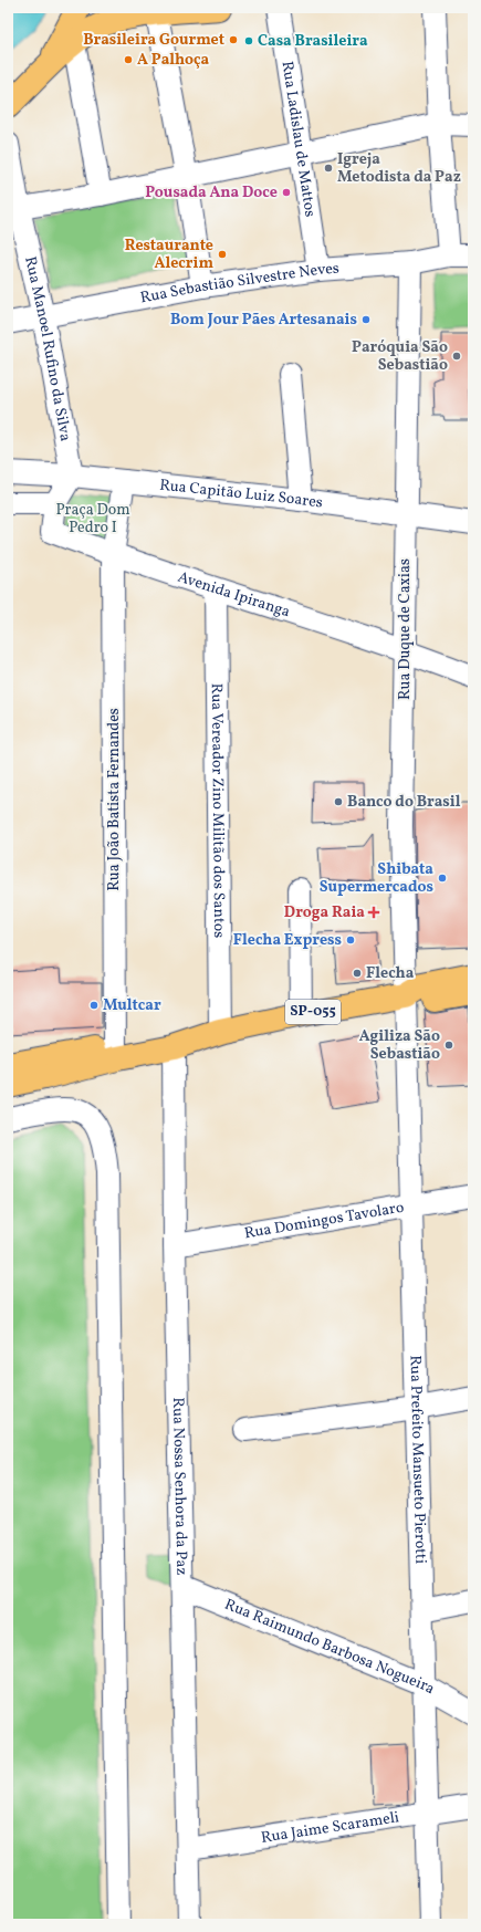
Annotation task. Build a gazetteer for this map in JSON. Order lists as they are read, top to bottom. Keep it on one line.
{"streets":{"main road":["SP-055"],"street":["Rua Ladislau de Mattos","Rua Sebastião Silvestre Neves","Rua Manoel Rufino da Silva","Rua Capitão Luiz Soares","Avenida Ipiranga","Rua Duque de Caxias","Rua João Batista Fernandes","Rua Vereador Zino Militão dos Santos","Rua Domingos Tavolaro","Rua Prefeito Mansueto Pierotti","Rua Nossa Senhora da Paz","Rua Raimundo Barbosa Nogueira","Rua Jaime Scarameli"]},"crossings":[["Rua Ladislau de Mattos","Rua Sebastião Silvestre Neves"],["Rua Sebastião Silvestre Neves","Rua Manoel Rufino da Silva"],["Rua Sebastião Silvestre Neves","Rua Duque de Caxias"],["Rua Manoel Rufino da Silva","Rua Capitão Luiz Soares"],["Rua Manoel Rufino da Silva","Avenida Ipiranga"],["Rua Capitão Luiz Soares","Avenida Ipiranga"],["Rua Capitão Luiz Soares","Rua Duque de Caxias"],["Rua Capitão Luiz Soares","Rua João Batista Fernandes"],["Avenida Ipiranga","Rua Duque de Caxias"],["Avenida Ipiranga","Rua João Batista Fernandes"],["Avenida Ipiranga","Rua Vereador Zino Militão dos Santos"],["Rua Duque de Caxias","SP-055"],["Rua Duque de Caxias","Rua Prefeito Mansueto Pierotti"],["Rua João Batista Fernandes","SP-055"],["Rua Vereador Zino Militão dos Santos","SP-055"],["SP-055","Rua Prefeito Mansueto Pierotti"],["SP-055","Rua Nossa Senhora da Paz"],["Rua Domingos Tavolaro","Rua Prefeito Mansueto Pierotti"],["Rua Domingos Tavolaro","Rua Nossa Senhora da Paz"],["Rua Prefeito Mansueto Pierotti","Rua Raimundo Barbosa Nogueira"],["Rua Prefeito Mansueto Pierotti","Rua Jaime Scarameli"],["Rua Nossa Senhora da Paz","Rua Raimundo Barbosa Nogueira"],["Rua Nossa Senhora da Paz","Rua Jaime Scarameli"]],"parks":["Praça Dom Pedro I"],"places":{"other":["Brasileira Gourmet","Casa Brasileira","A Palhoça","Igreja Metodista da Paz","Pousada Ana Doce","Restaurante Alecrim","Bom Jour Pães Artesanais","Paróquia São Sebastião","Banco do Brasil","Shibata Supermercados","Flecha Express","Flecha","Multcar","Agiliza São Sebastião"],"health":["Droga Raia"]}}
